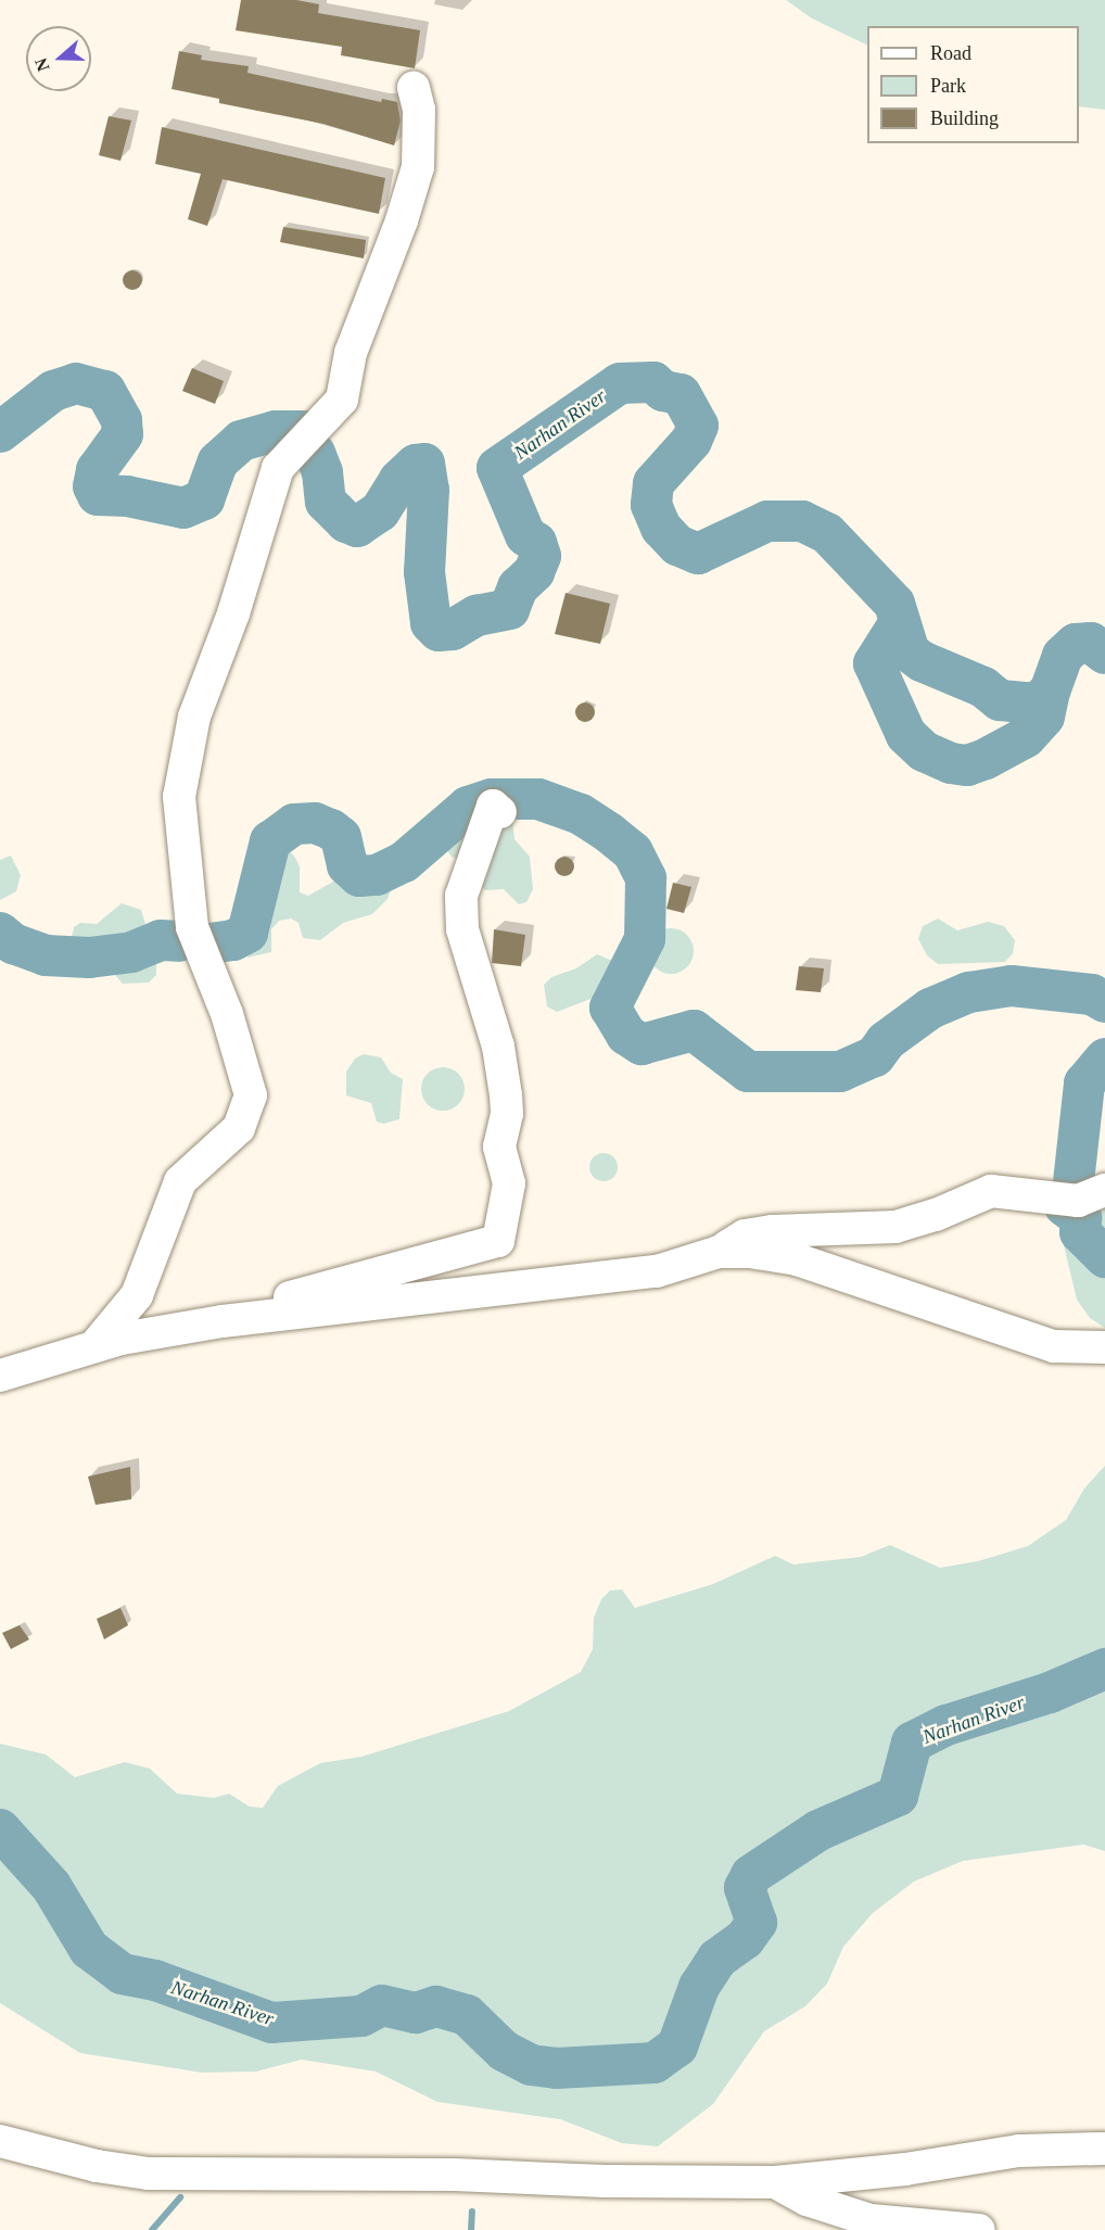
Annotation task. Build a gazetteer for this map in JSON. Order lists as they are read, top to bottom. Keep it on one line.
{"water":["Narhan River"],"legend":["Road","Park","Building"],"north":"left"}
